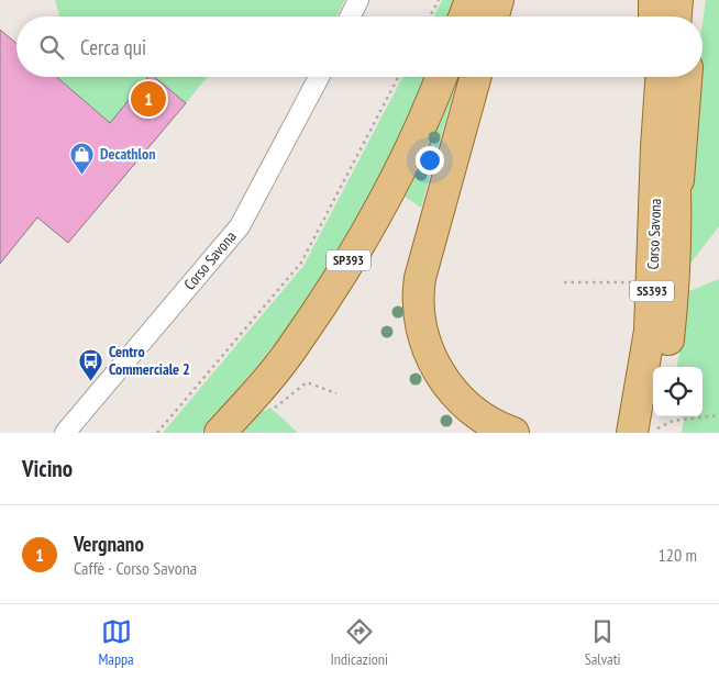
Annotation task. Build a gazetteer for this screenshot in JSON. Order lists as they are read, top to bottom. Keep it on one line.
{"streets":{"main road":["Corso Savona","SP393","SS393"]},"places":{"shop":["Decathlon"],"bus stop":["Centro Commerciale 2"]},"page":{"search":"Cerca qui","pins":"1","heading":"Vicino","list":[{"mark":"1","name":"Vergnano","note":"Caffè · Corso Savona","value":"120 m"}],"nav":["Mappa","Indicazioni","Salvati"]}}
